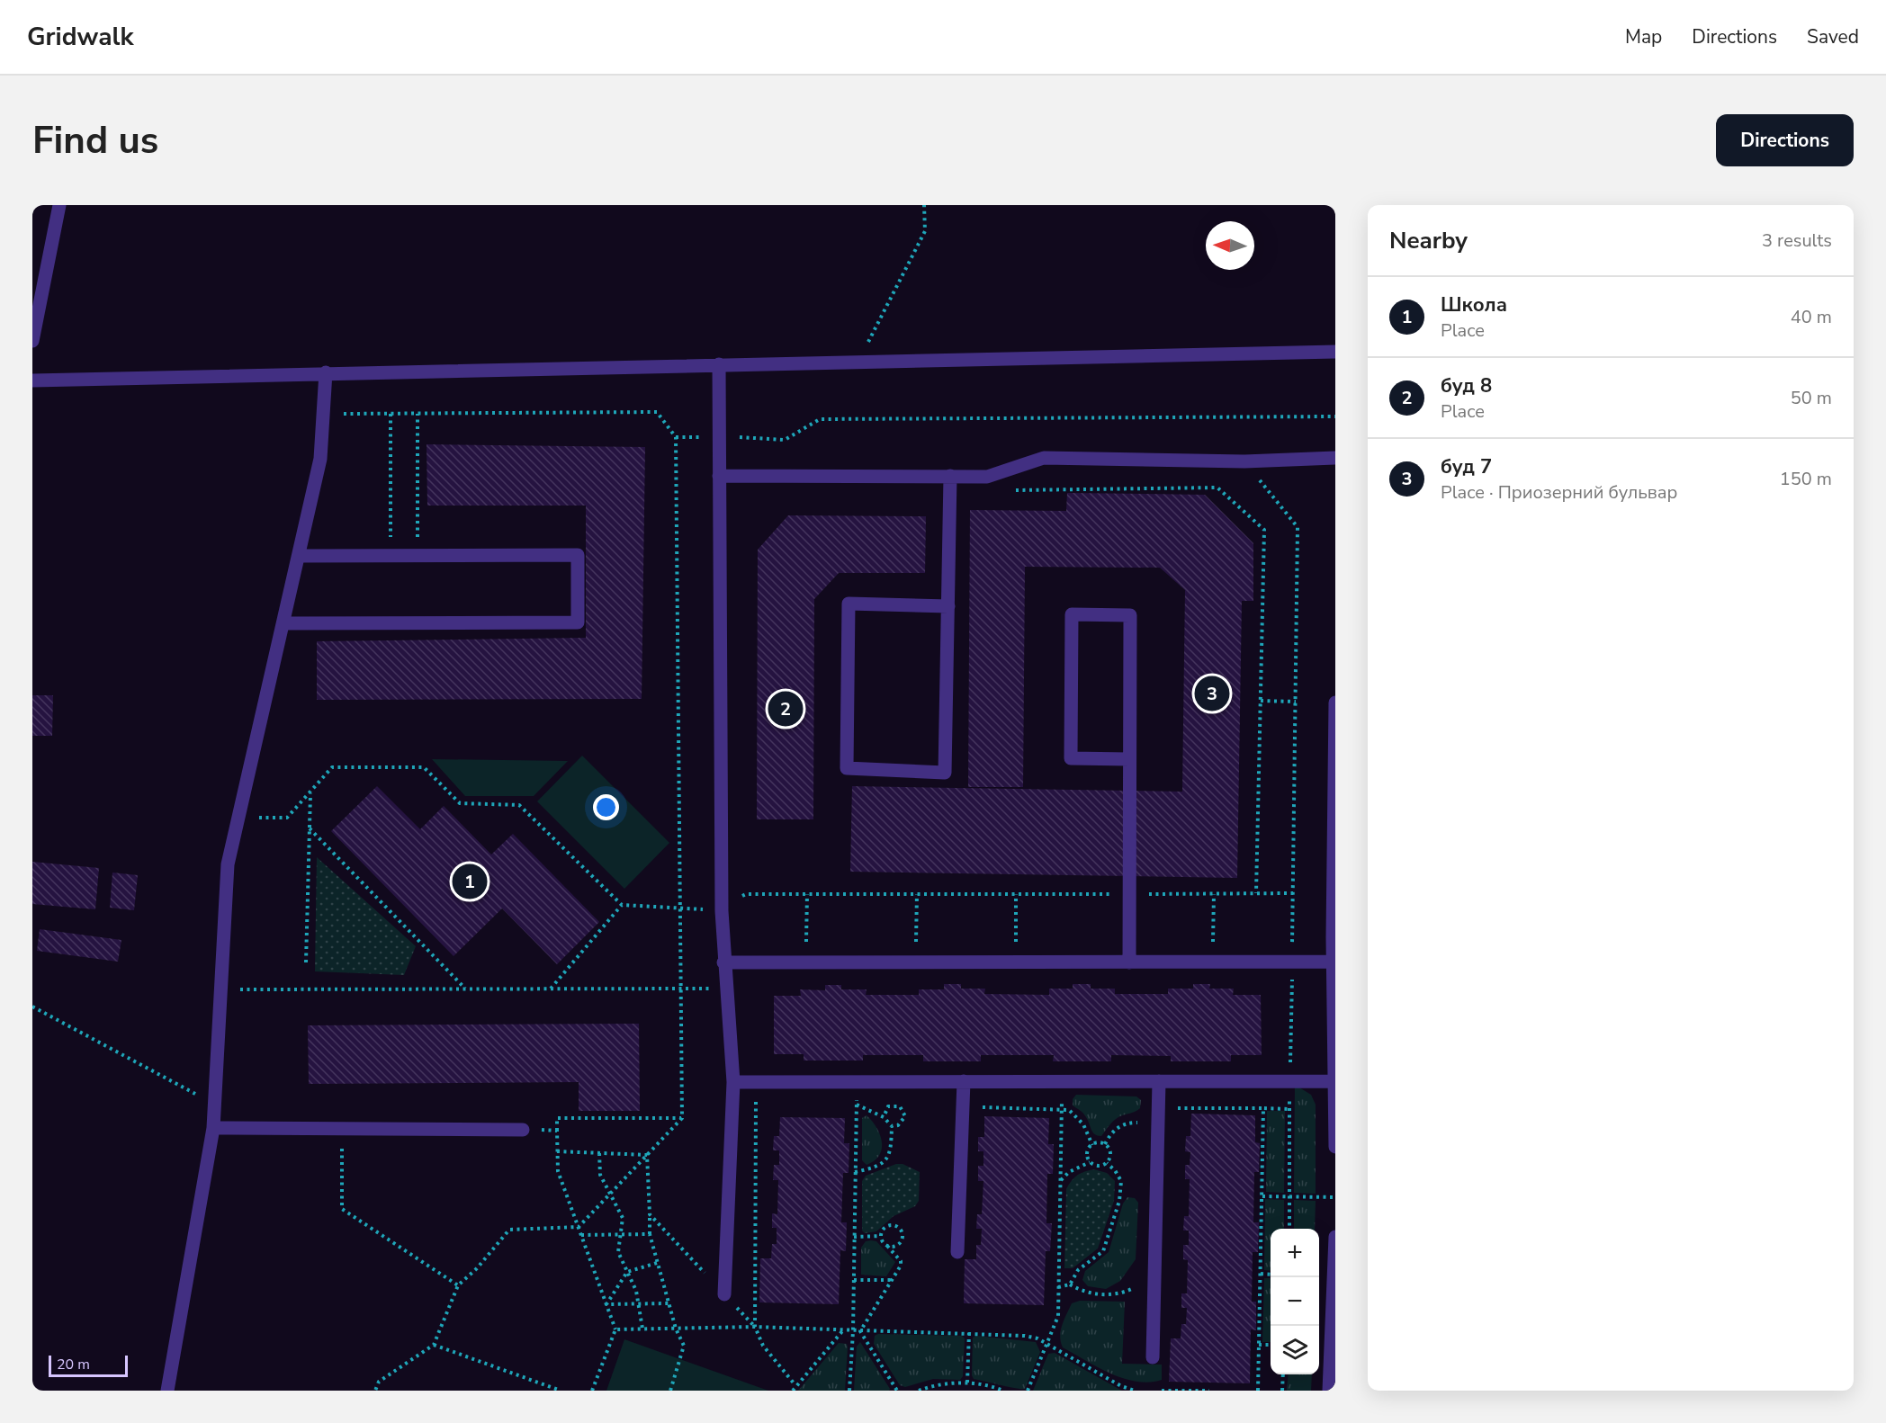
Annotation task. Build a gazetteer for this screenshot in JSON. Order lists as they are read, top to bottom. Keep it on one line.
{"scale_bar":"20 m","north":"left","page":{"header":"Gridwalk","nav":["Map","Directions","Saved"],"buttons":"Directions","title":"Find us","heading":["Nearby","3 results"],"list":[{"mark":"1","name":"Школа","note":"Place","value":"40 m"},{"mark":"2","name":"буд 8","note":"Place","value":"50 m"},{"mark":"3","name":"буд 7","note":"Place · Приозерний бульвар","value":"150 m"}],"pins":["3","2","1"],"map_buttons":["+","−"],"scale":"20 m"}}
